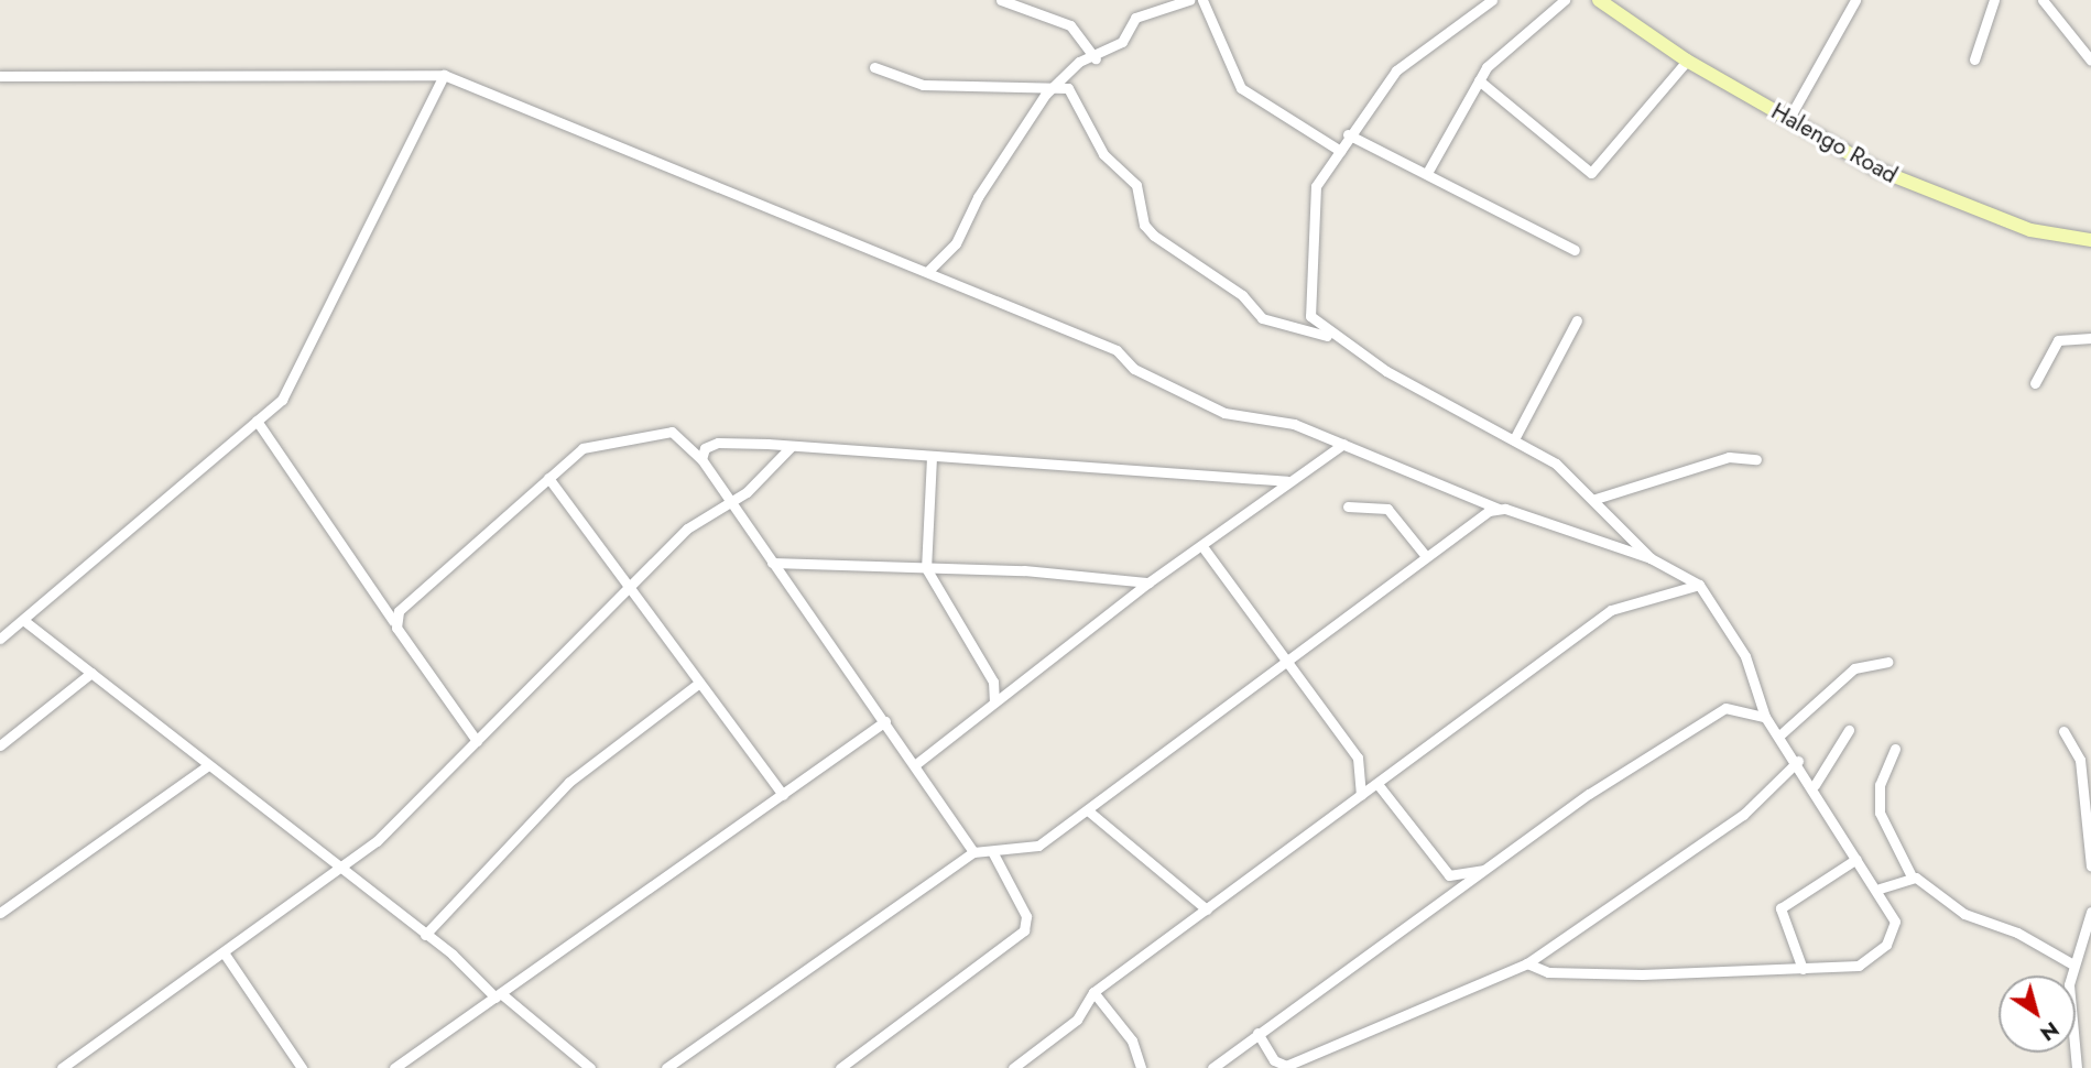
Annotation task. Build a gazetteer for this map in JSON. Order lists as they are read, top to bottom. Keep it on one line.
{"streets":{"street":["Halengo Road"]},"north":"bottom right"}
